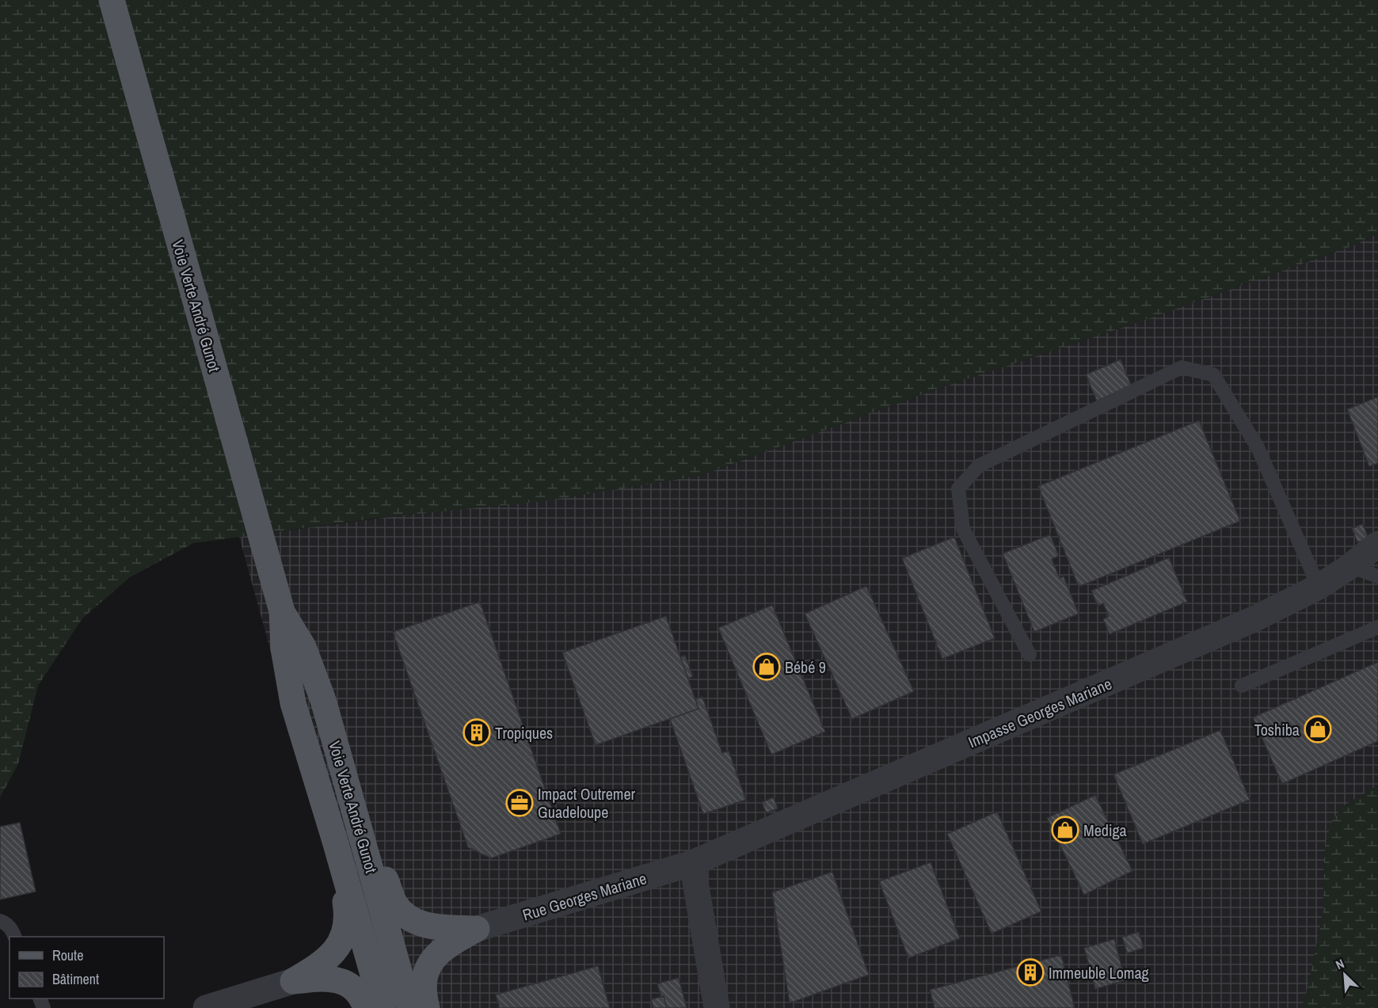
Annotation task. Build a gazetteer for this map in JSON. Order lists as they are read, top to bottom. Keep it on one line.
{"streets":{"main road":["Voie Verte André Gunot"],"street":["Impasse Georges Mariane","Rue Georges Mariane"]},"crossings":[["Impasse Georges Mariane","Rue Georges Mariane"]],"places":{"shop":["Bébé 9","Toshiba","Mediga"],"building":["Tropiques","Immeuble Lomag"],"office":["Impact Outremer Guadeloupe"]},"legend":["Route","Bâtiment"],"north":"top left"}
